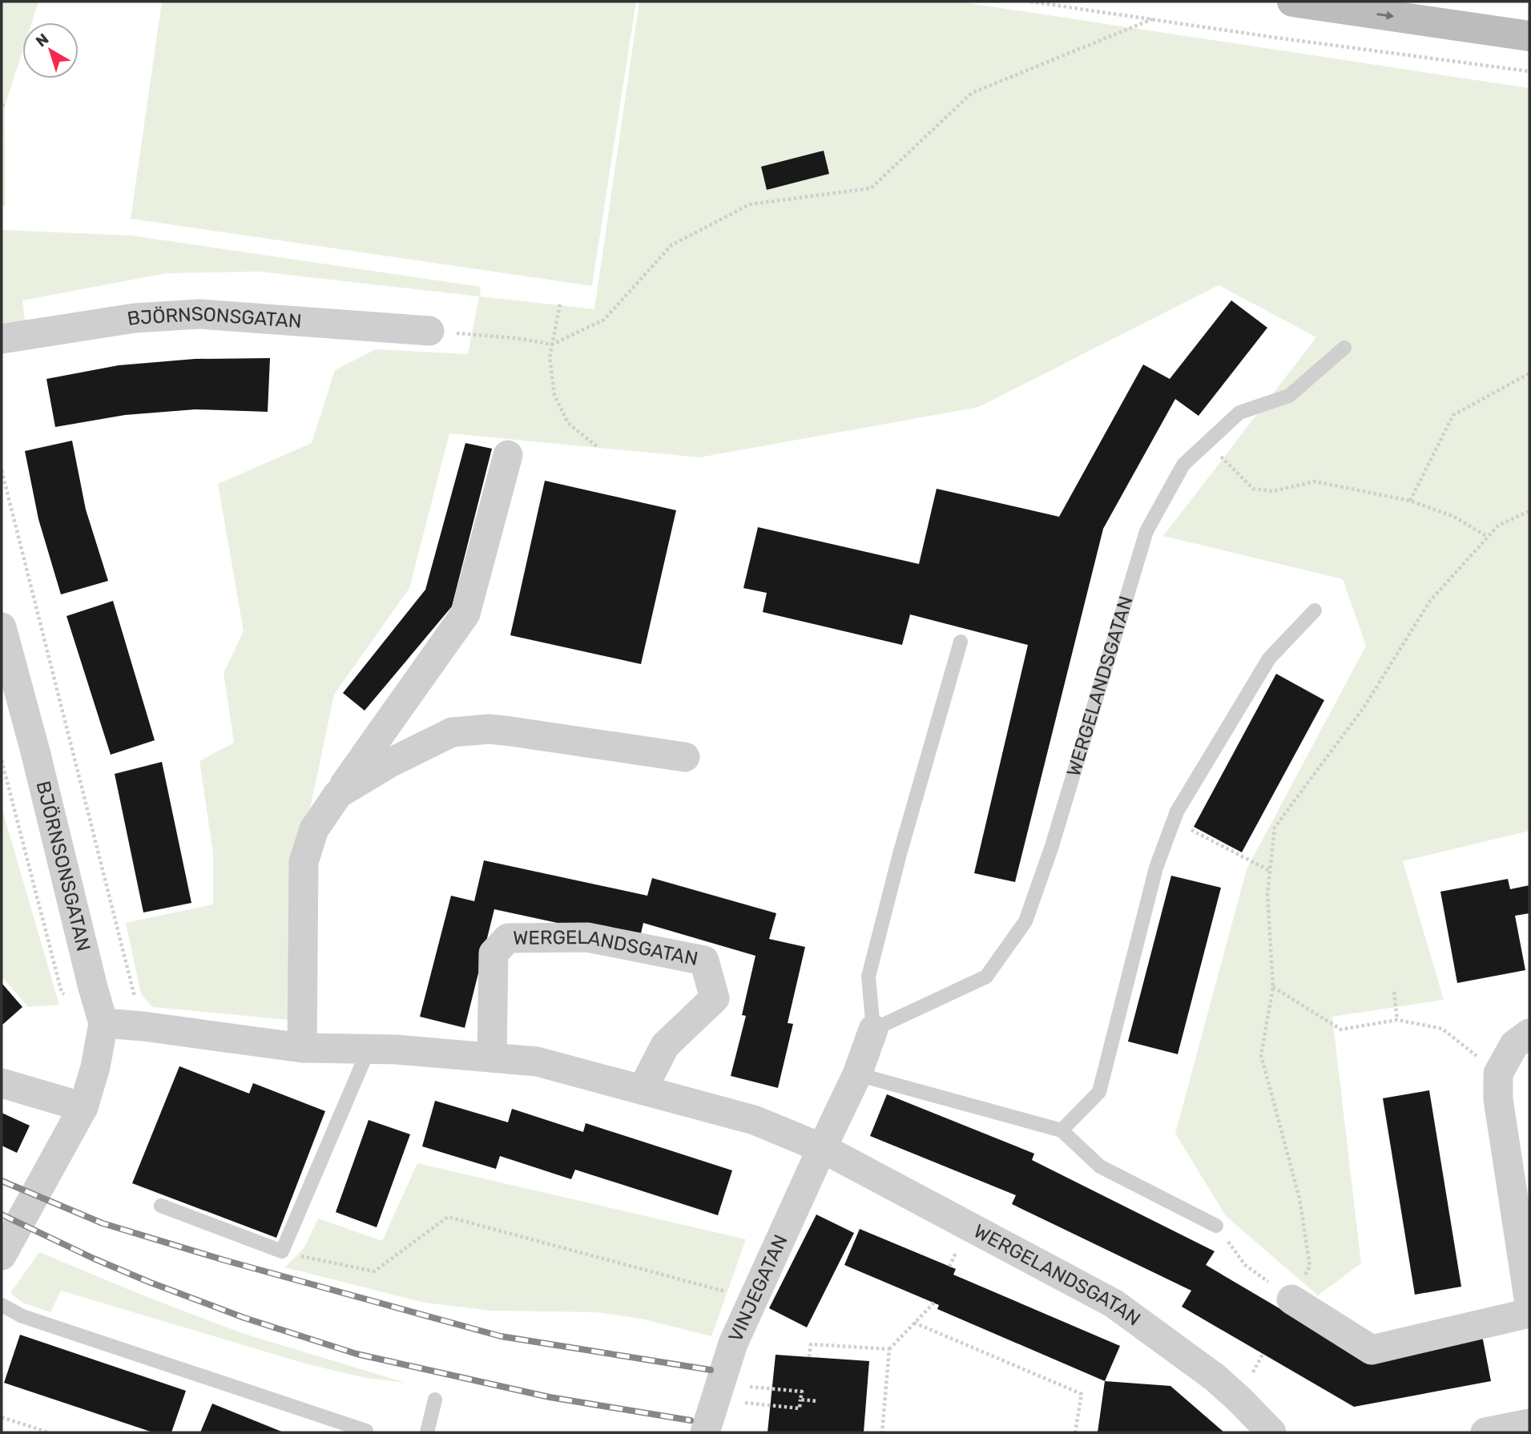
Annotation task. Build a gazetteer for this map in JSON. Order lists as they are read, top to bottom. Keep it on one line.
{"streets":{"street":["BJÖRNSONSGATAN","WERGELANDSGATAN","VINJEGATAN"]},"crossings":[["BJÖRNSONSGATAN","WERGELANDSGATAN"],["WERGELANDSGATAN","VINJEGATAN"]],"north":"top left"}
